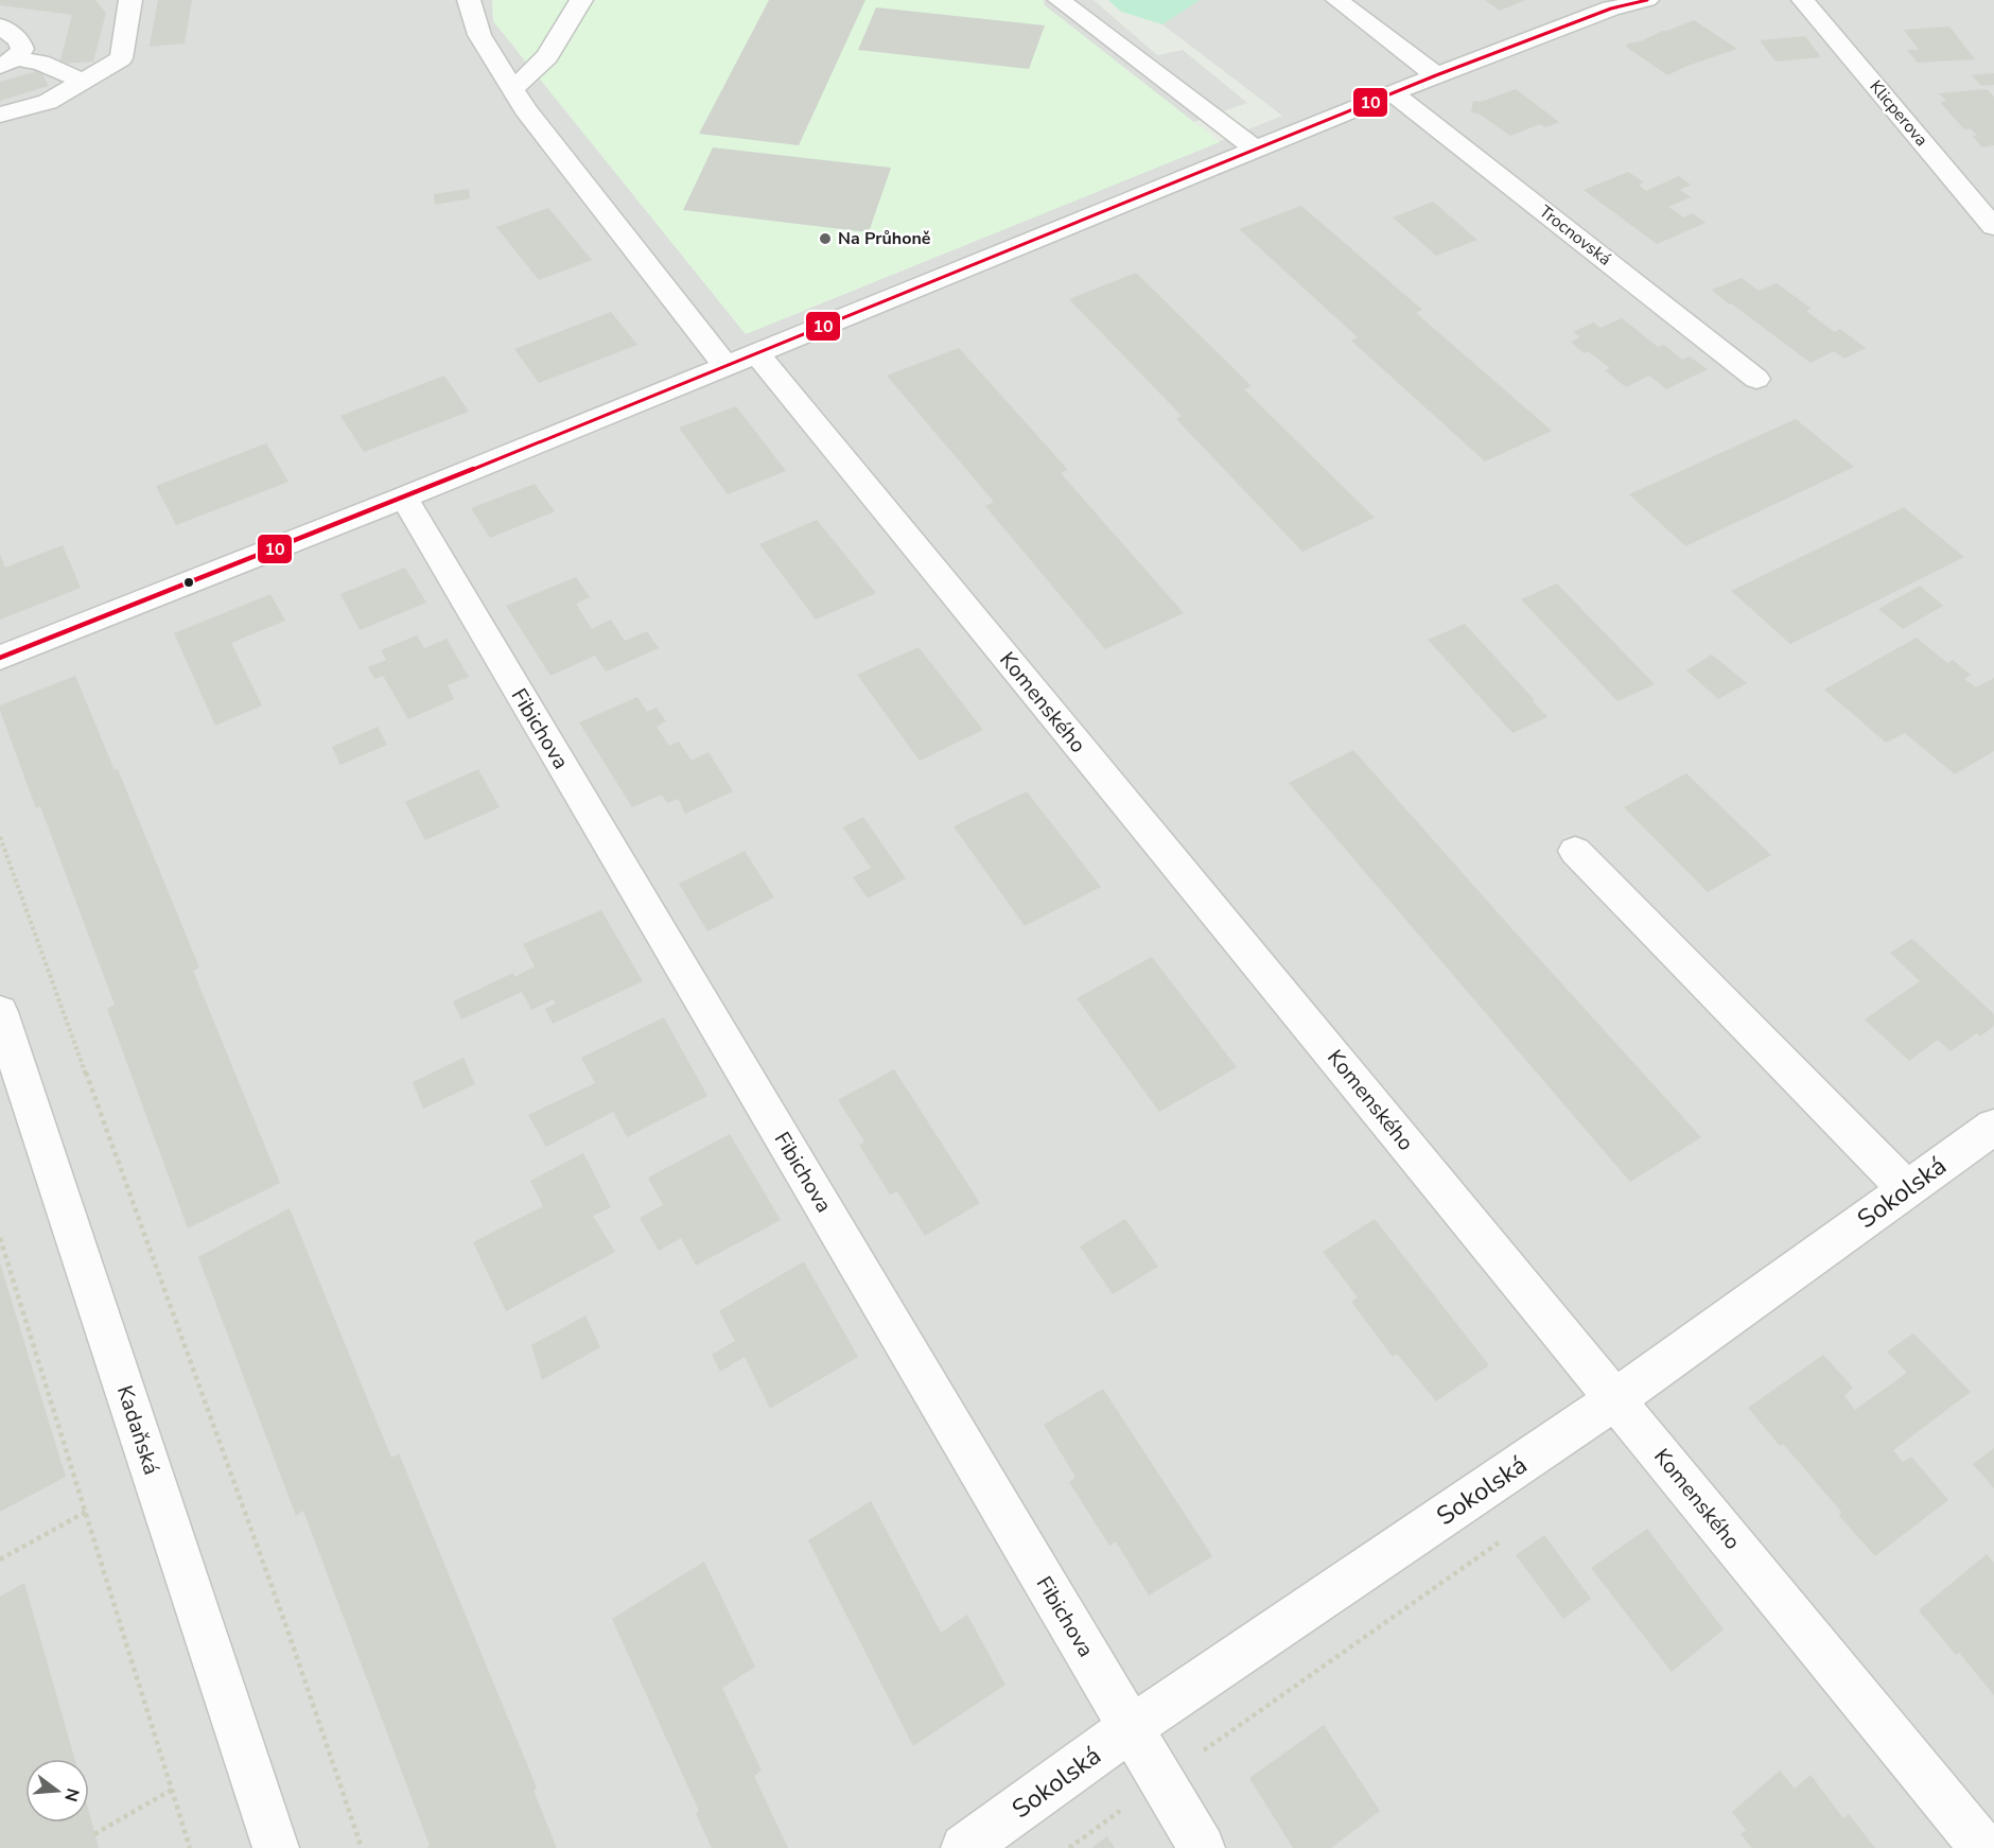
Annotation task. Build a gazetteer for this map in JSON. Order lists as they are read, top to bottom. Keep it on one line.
{"streets":{"street":["Klicperova","Trocnovská","Komenského","Fibichova","Sokolská","Kadaňská"]},"crossings":[["Komenského","Sokolská"],["Fibichova","Sokolská"]],"places":["Na Průhoně"],"lines":["transit line 10"],"north":"right"}
